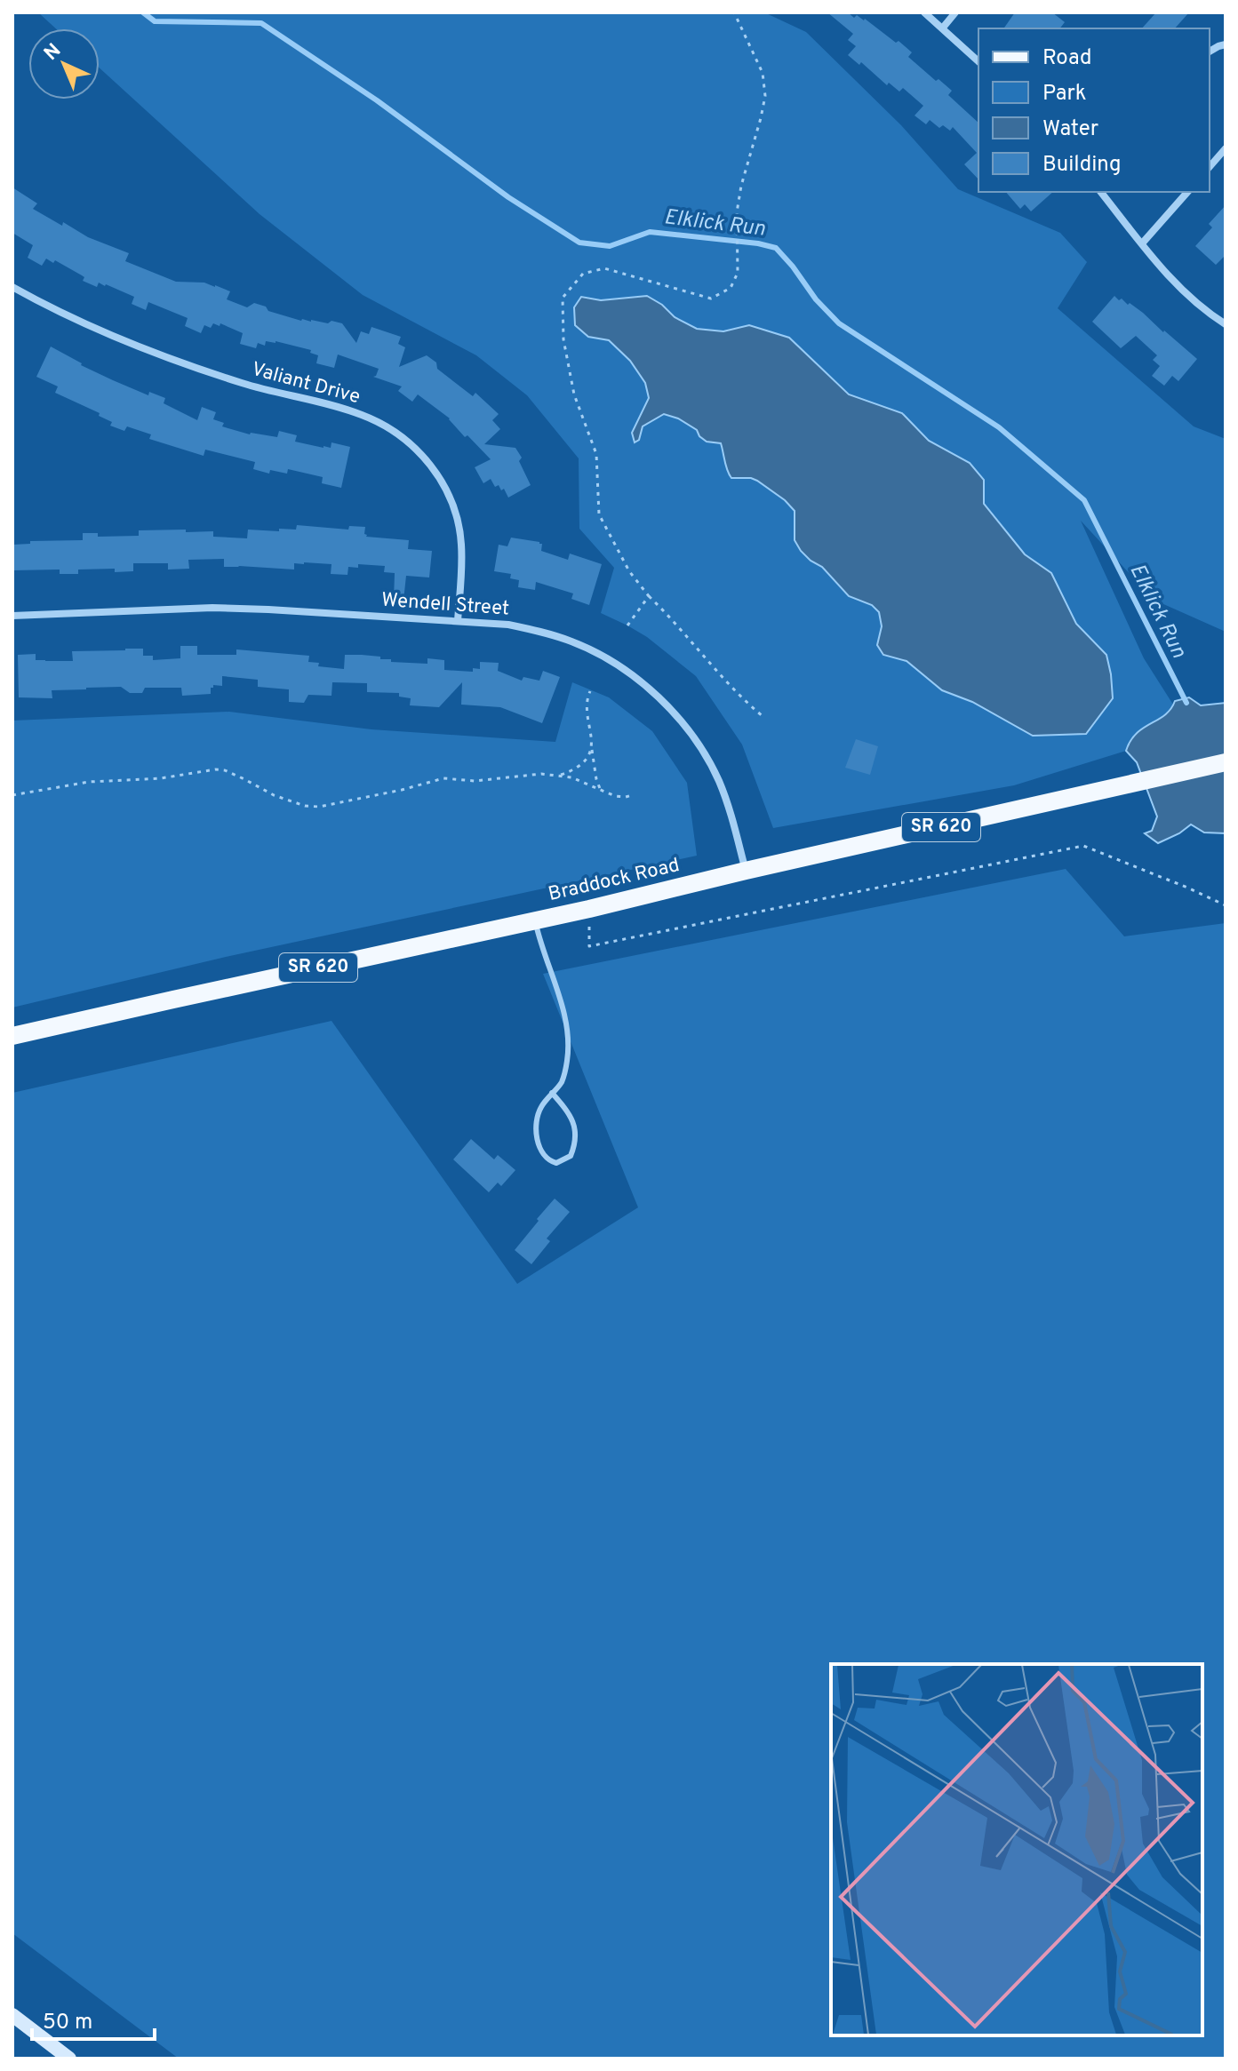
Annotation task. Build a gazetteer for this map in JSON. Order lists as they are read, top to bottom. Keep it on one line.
{"streets":{"main road":["SR 620","Braddock Road"],"street":["Valiant Drive","Wendell Street"]},"crossings":[["Valiant Drive","Wendell Street"],["Wendell Street","Braddock Road"]],"water":["Elklick Run"],"legend":["Road","Park","Water","Building"],"scale_bar":"50 m","north":"top left"}
